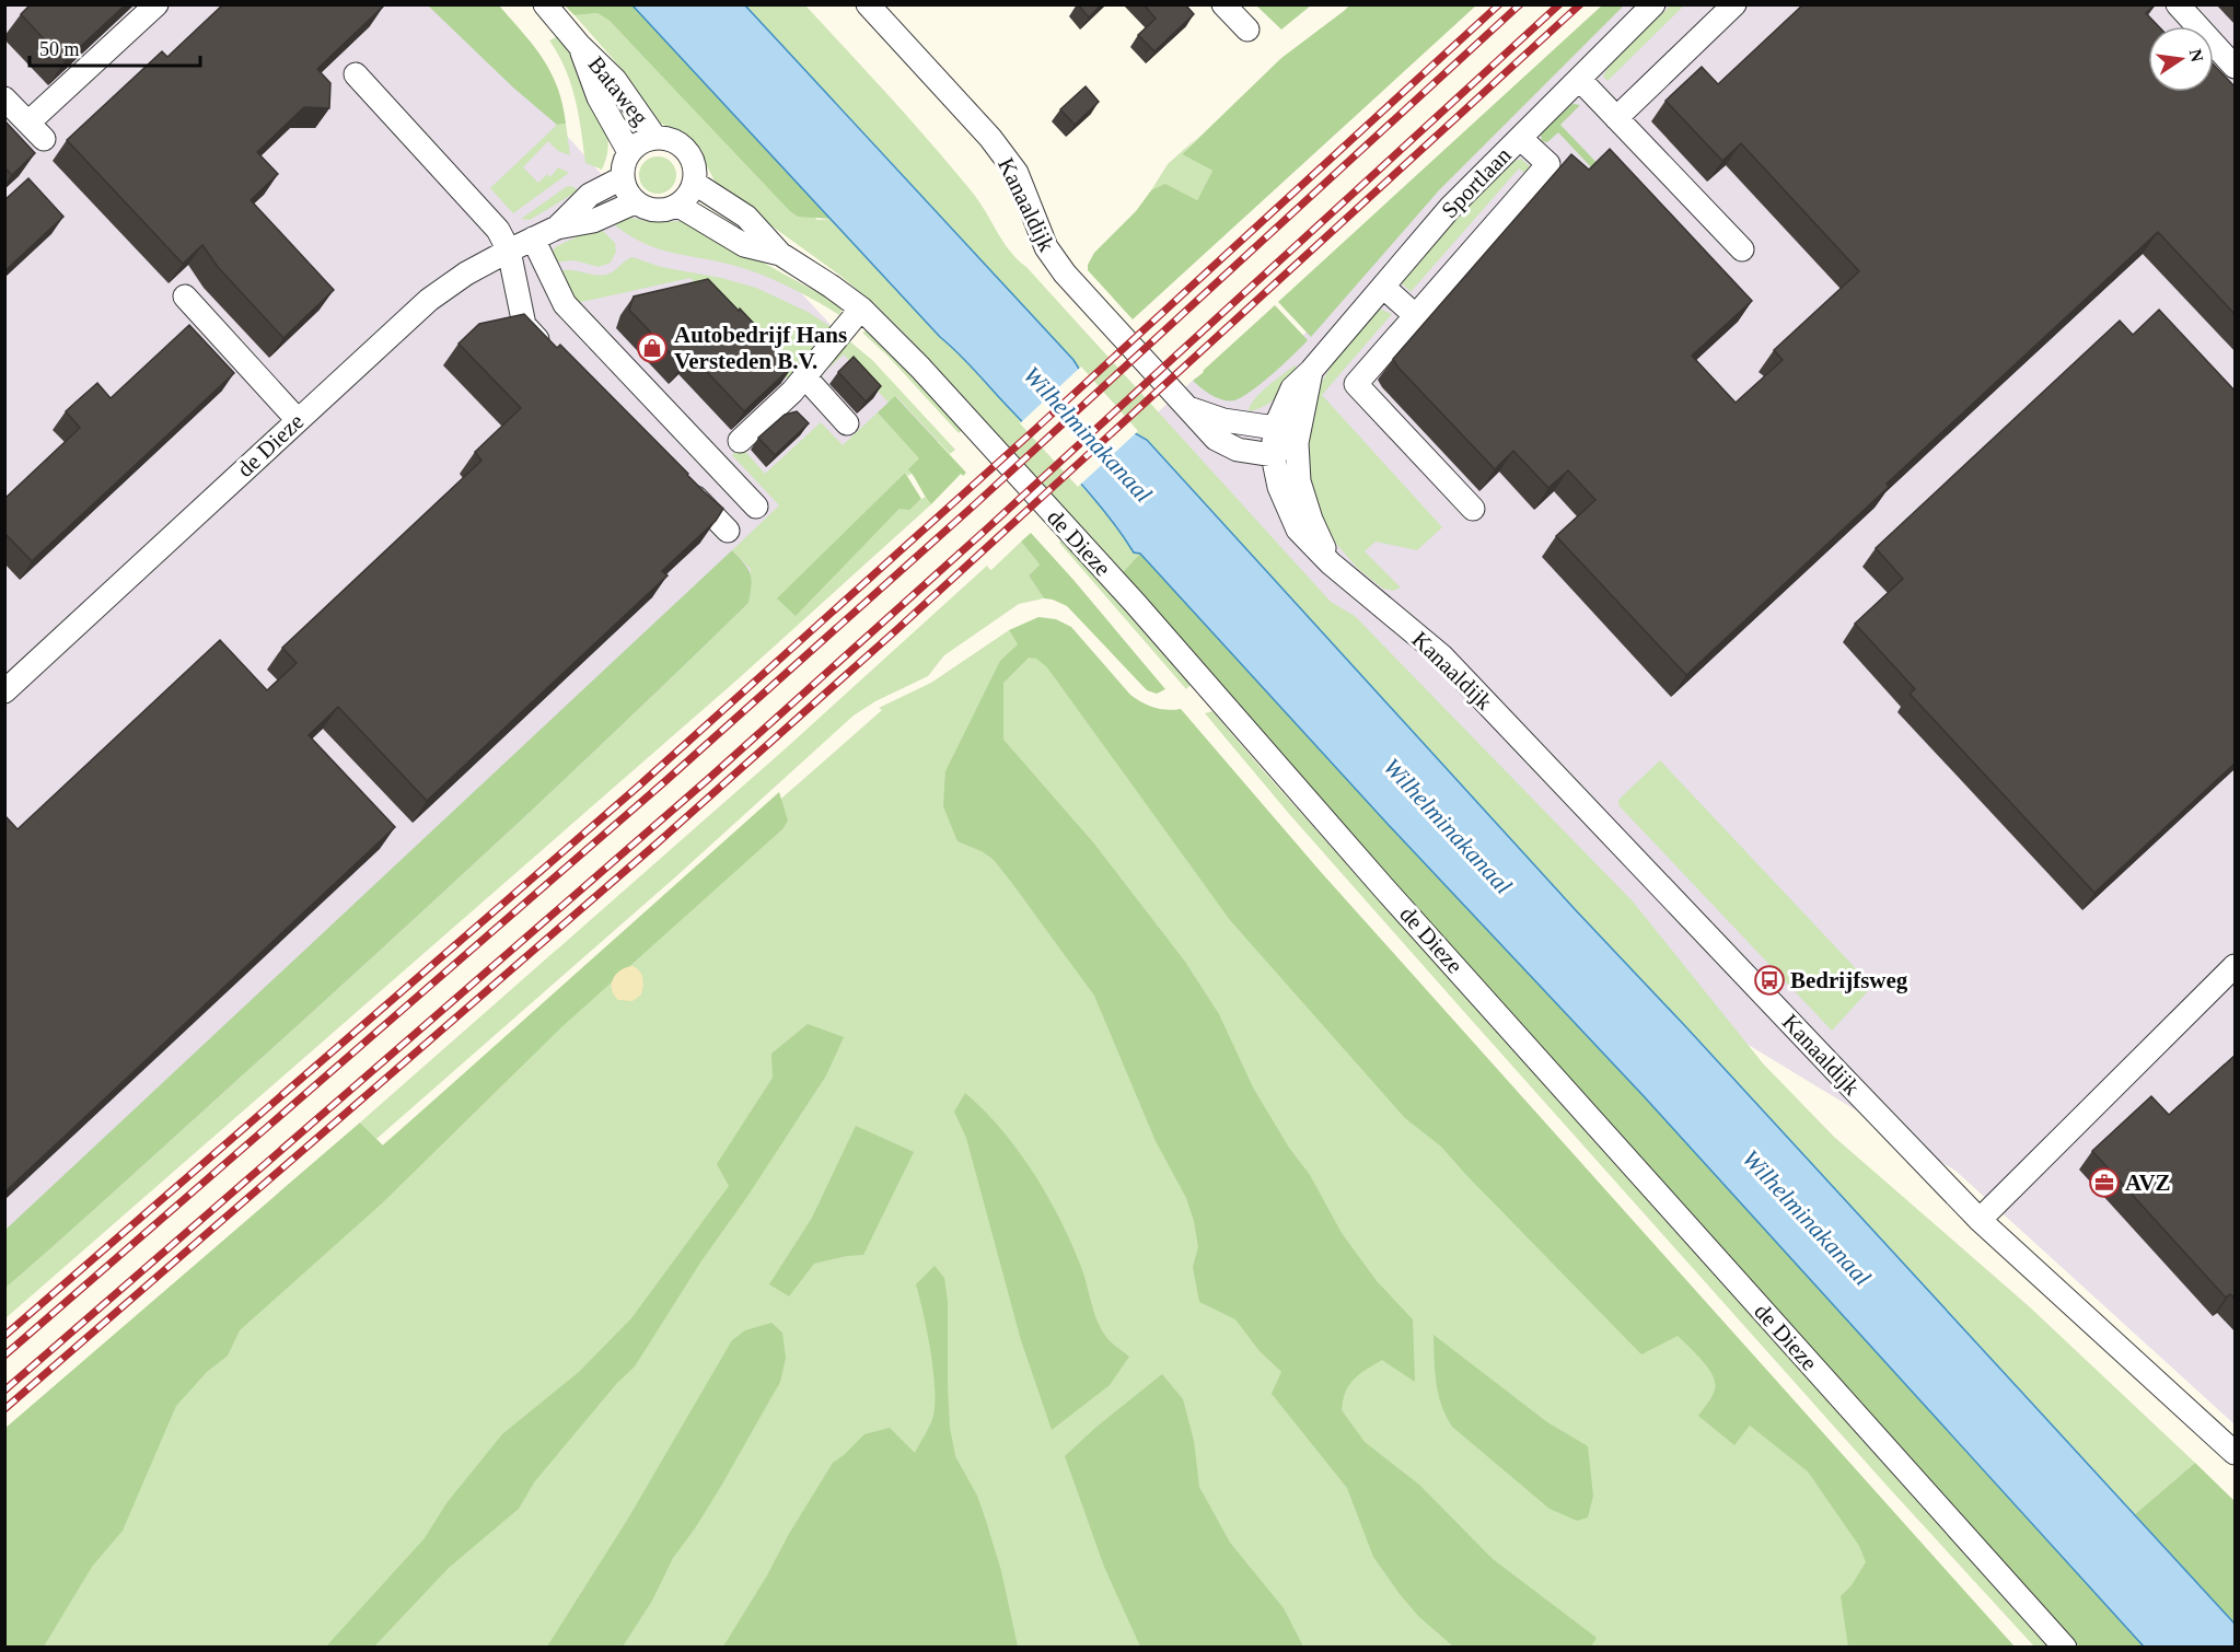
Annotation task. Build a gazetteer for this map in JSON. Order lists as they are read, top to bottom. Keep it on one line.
{"streets":{"street":["Bataweg","Sportlaan","Kanaaldijk","de Dieze"]},"crossings":[["Bataweg","de Dieze"],["Sportlaan","Kanaaldijk"]],"water":["Wilhelminakanaal"],"places":{"shop":["Autobedrijf Hans Versteden B.V."],"bus stop":["Bedrijfsweg"],"office":["AVZ"]},"scale_bar":"50 m","north":"right"}
